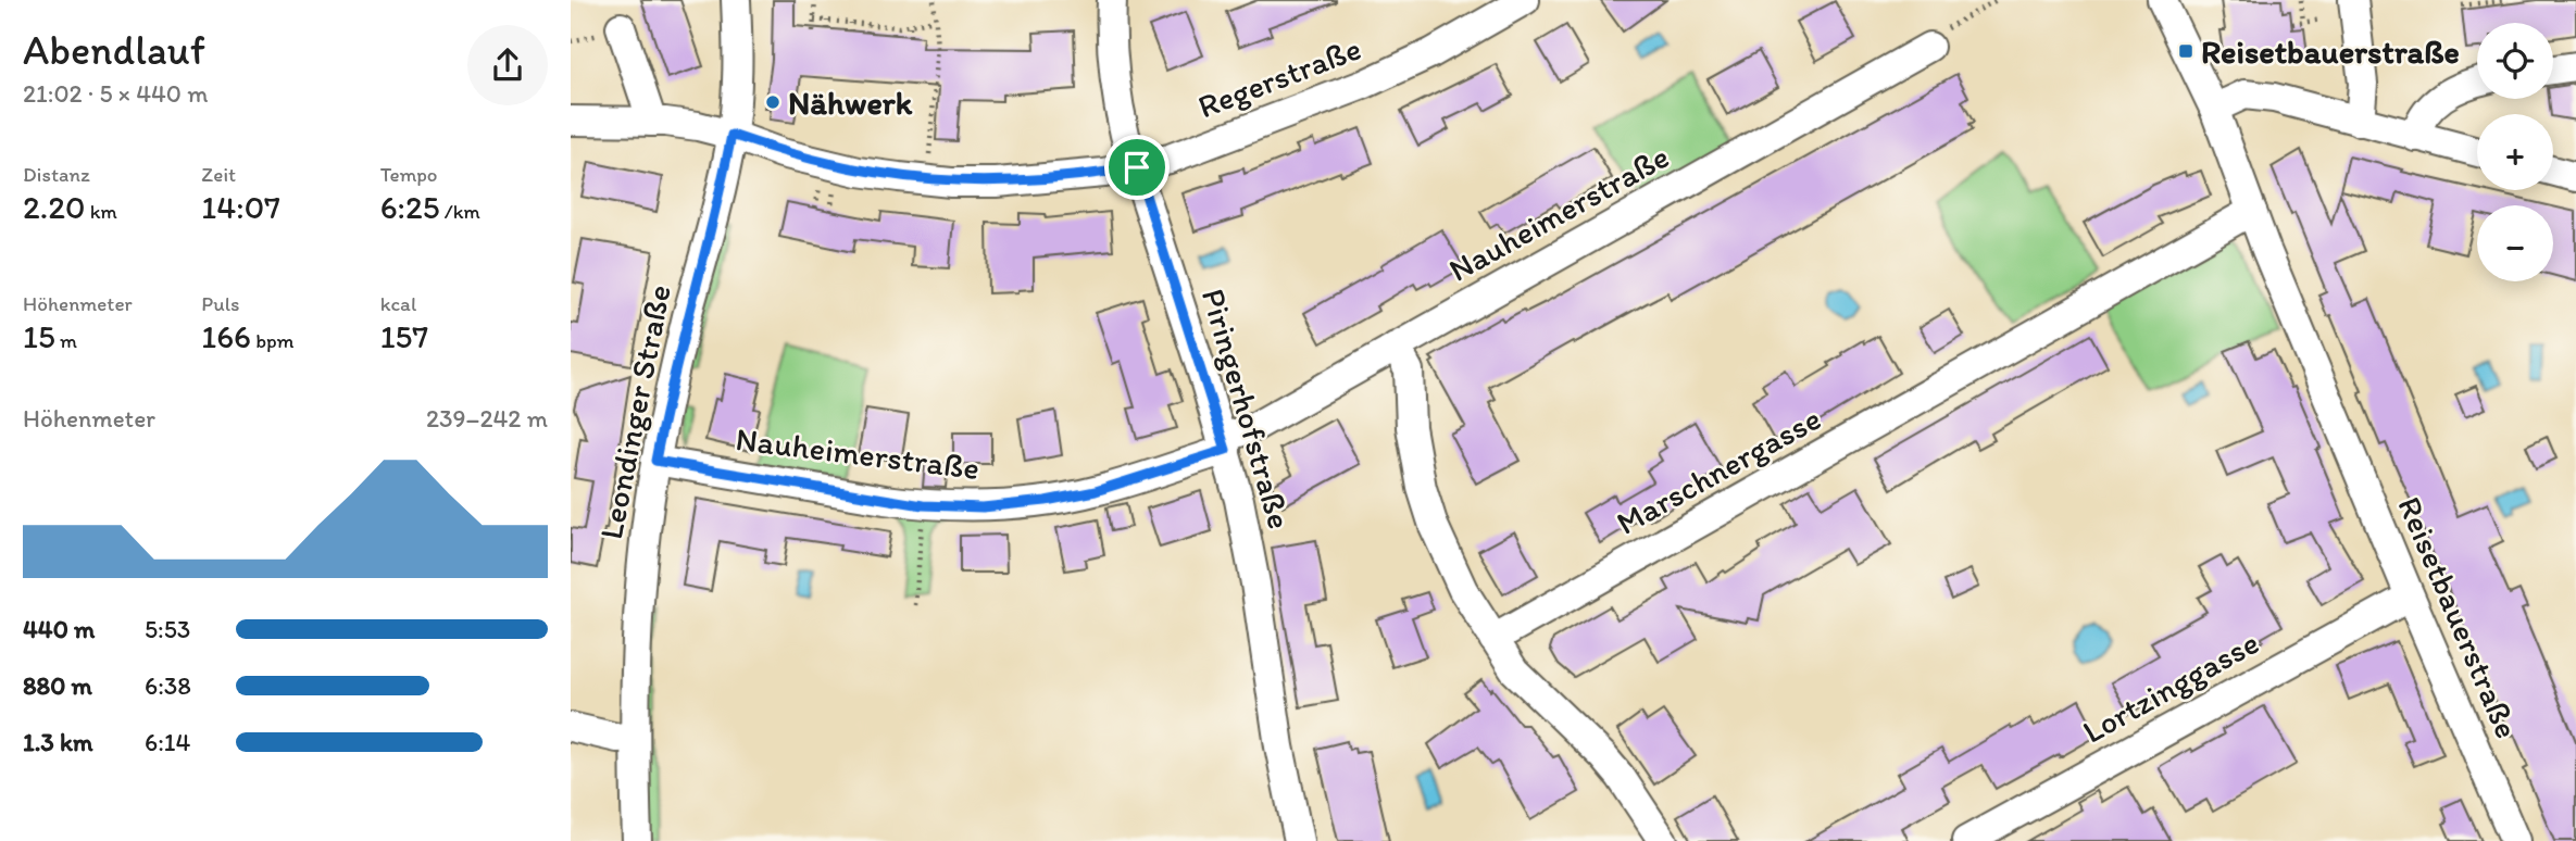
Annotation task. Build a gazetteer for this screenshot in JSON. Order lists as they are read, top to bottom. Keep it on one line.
{"streets":{"street":["Regerstraße","Nauheimerstraße","Piringerhofstraße","Leondinger Straße","Marschnergasse","Reisetbauerstraße","Lortzinggasse"]},"crossings":[["Regerstraße","Piringerhofstraße"],["Regerstraße","Leondinger Straße"],["Nauheimerstraße","Piringerhofstraße"],["Nauheimerstraße","Leondinger Straße"],["Marschnergasse","Reisetbauerstraße"],["Reisetbauerstraße","Lortzinggasse"]],"places":{"transit":["Reisetbauerstraße"],"other":["Nähwerk"]},"page":{"heading":["Abendlauf","21:02 · 5 × 440 m"],"map_buttons":["+","−"],"stats":[["Distanz","2.20 km"],["Zeit","14:07"],["Tempo","6:25 /km"],["Höhenmeter","15 m"],["Puls","166 bpm"],["kcal","157"]],"chart":["Höhenmeter","239–242 m"],"list":[{"name":"440 m","note":"5:53"},{"name":"880 m","note":"6:38"},{"name":"1.3 km","note":"6:14"}]}}
